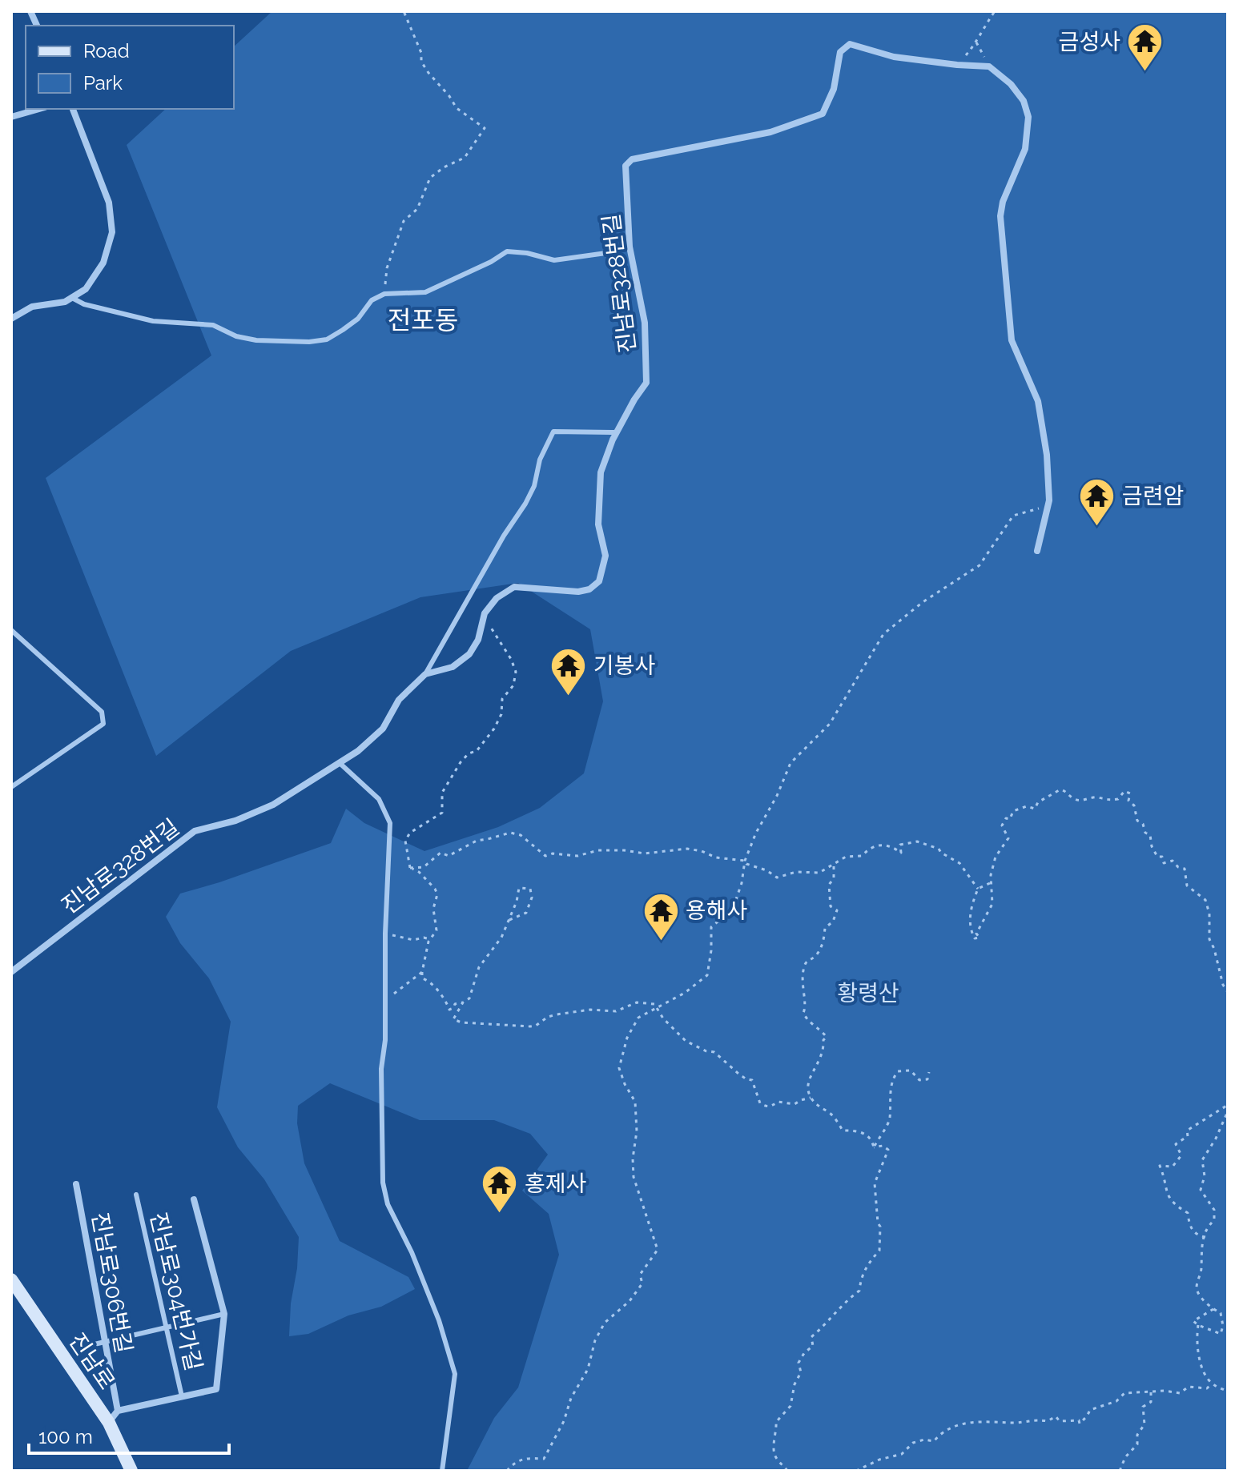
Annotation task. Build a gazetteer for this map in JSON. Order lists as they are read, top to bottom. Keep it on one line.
{"streets":{"main road":["진남로"],"street":["진남로328번길","진남로306번길"],"lane":["진남로304번가길"]},"districts":["전포동"],"parks":["황령산"],"places":{"temple":["금성사","금련암","기봉사","용해사","홍제사"]},"legend":["Road","Park"],"scale_bar":"100 m"}
